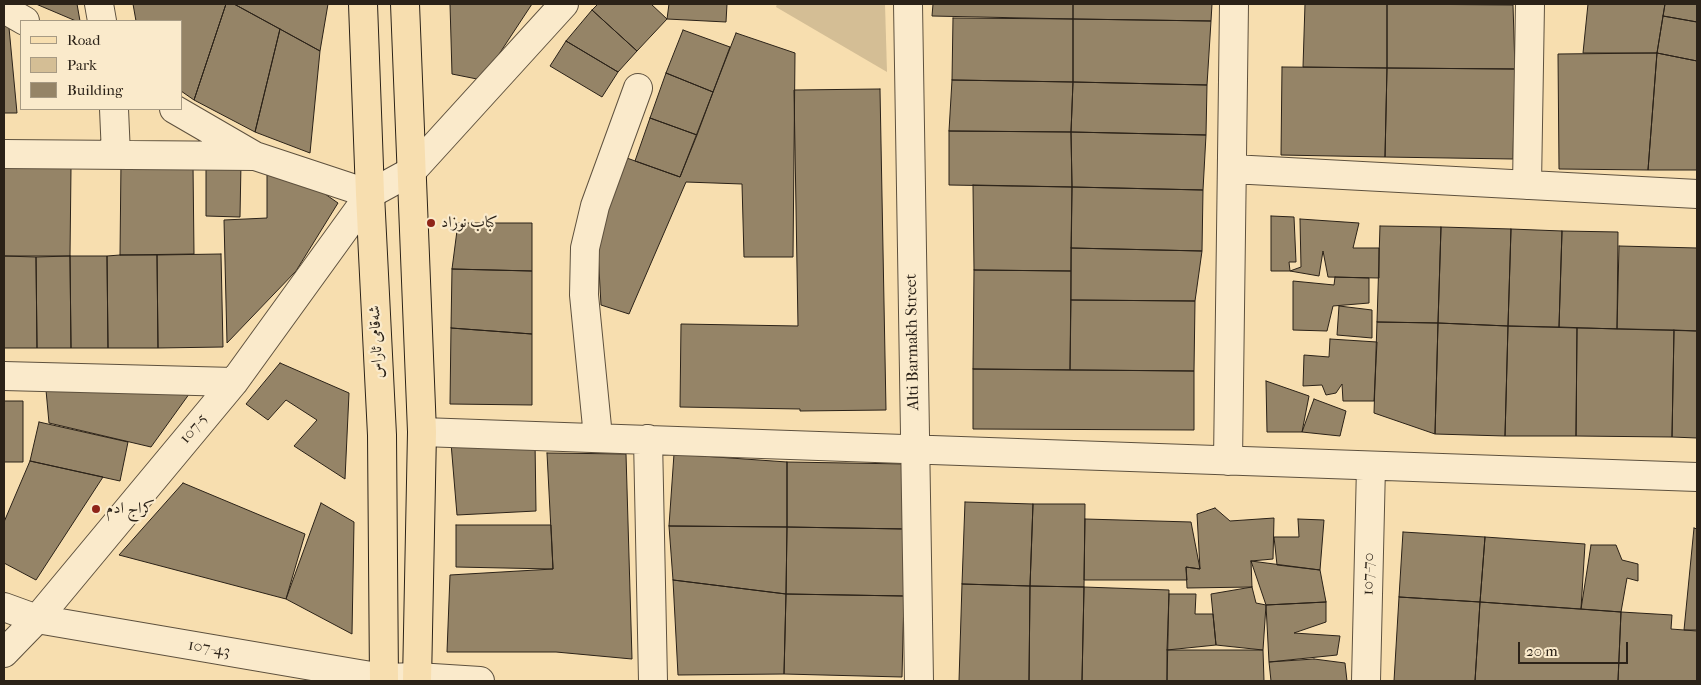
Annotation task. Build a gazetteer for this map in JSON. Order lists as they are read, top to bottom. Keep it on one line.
{"streets":{"main road":["شەقامی ئاراس"],"street":["Alti Barmakh Street","107-5","107-70","107-43"]},"crossings":[["شەقامی ئاراس","107-5"],["شەقامی ئاراس","107-43"],["107-5","107-43"]],"places":["كباب نوزاد","كراج ادم"],"legend":["Road","Park","Building"],"scale_bar":"20 m"}
